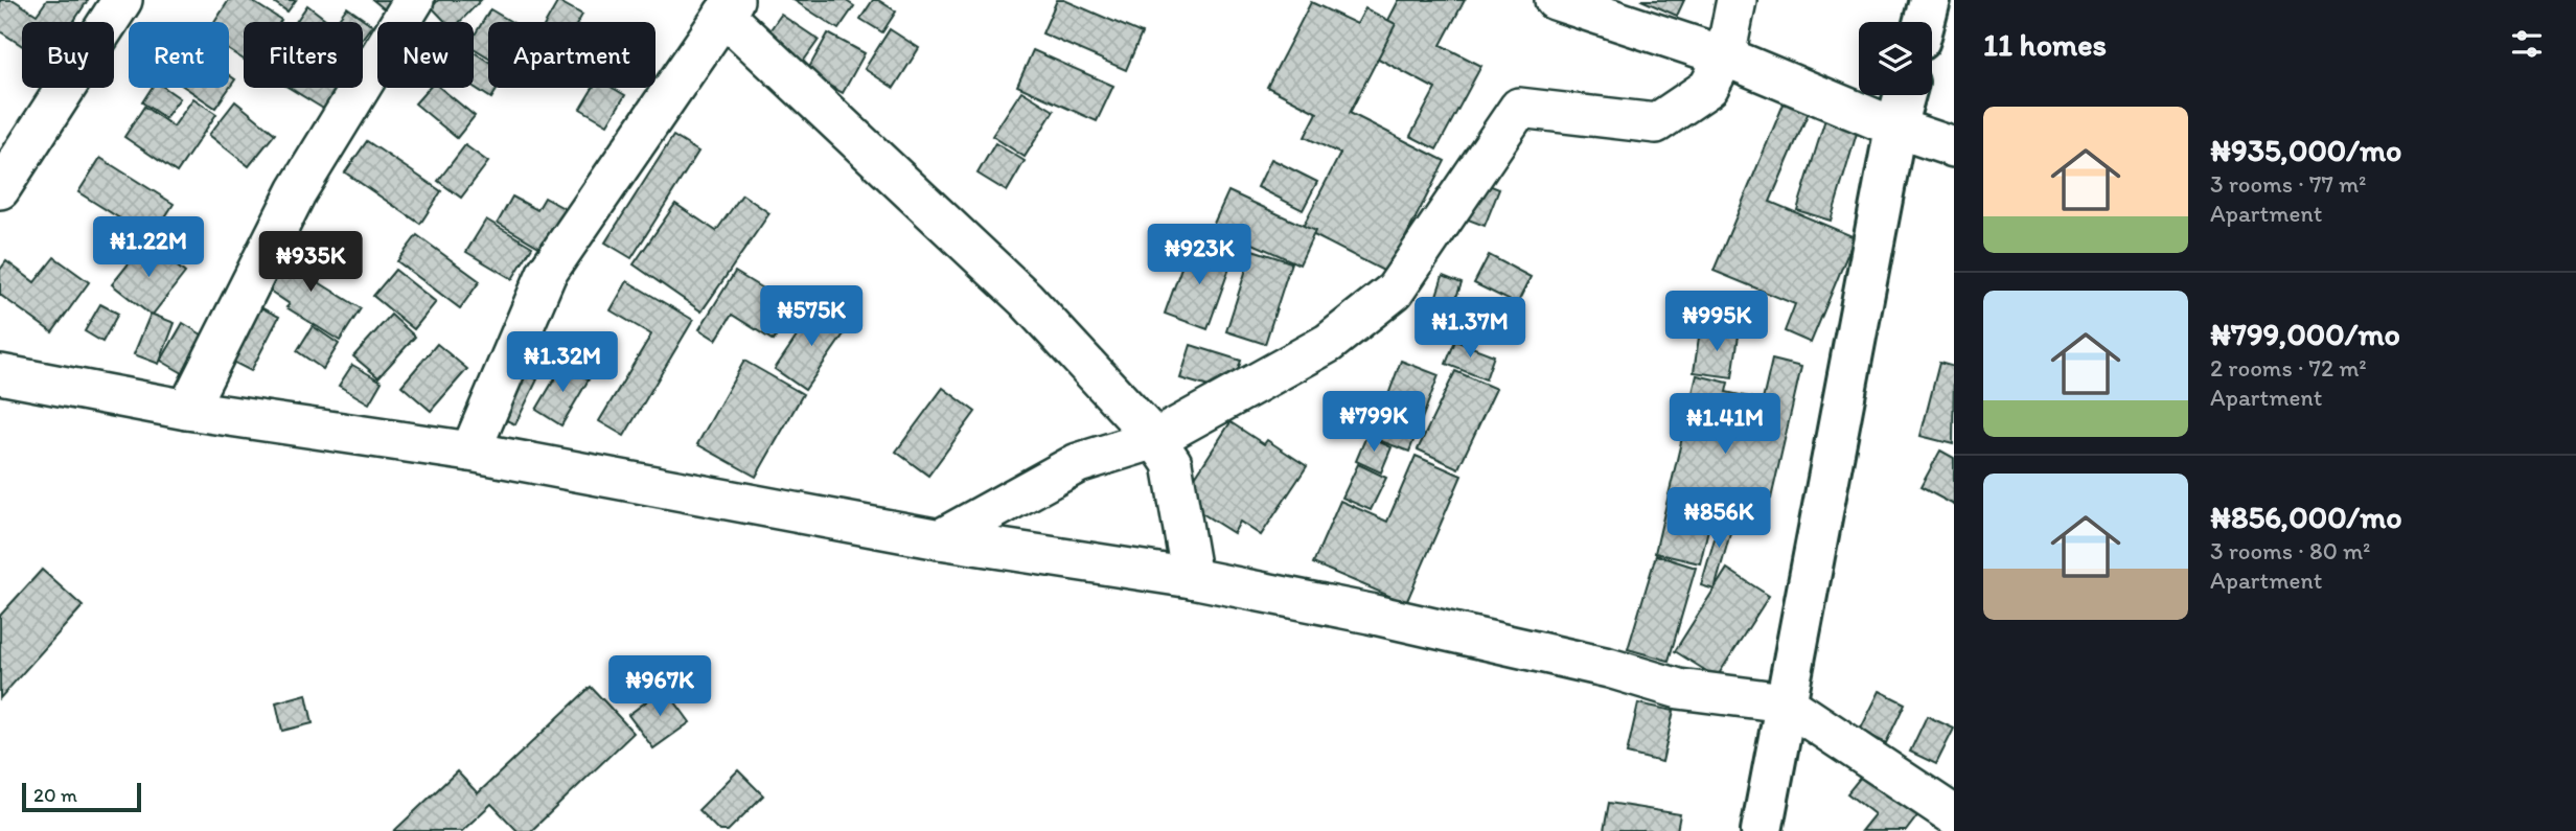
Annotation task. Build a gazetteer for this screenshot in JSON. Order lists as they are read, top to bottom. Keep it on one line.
{"scale_bar":"20 m","page":{"heading":"11 homes","chip":["Buy","Rent","Filters","New","Apartment"],"list":[{"name":"₦935,000/mo","note":"3 rooms · 77 m² · Apartment"},{"name":"₦799,000/mo","note":"2 rooms · 72 m² · Apartment"},{"name":"₦856,000/mo","note":"3 rooms · 80 m² · Apartment"}],"price":["₦1.22M","₦923K","₦935K","₦575K","₦995K","₦1.37M","₦1.32M","₦799K","₦1.41M","₦856K","₦967K"],"scale":"20 m"}}
